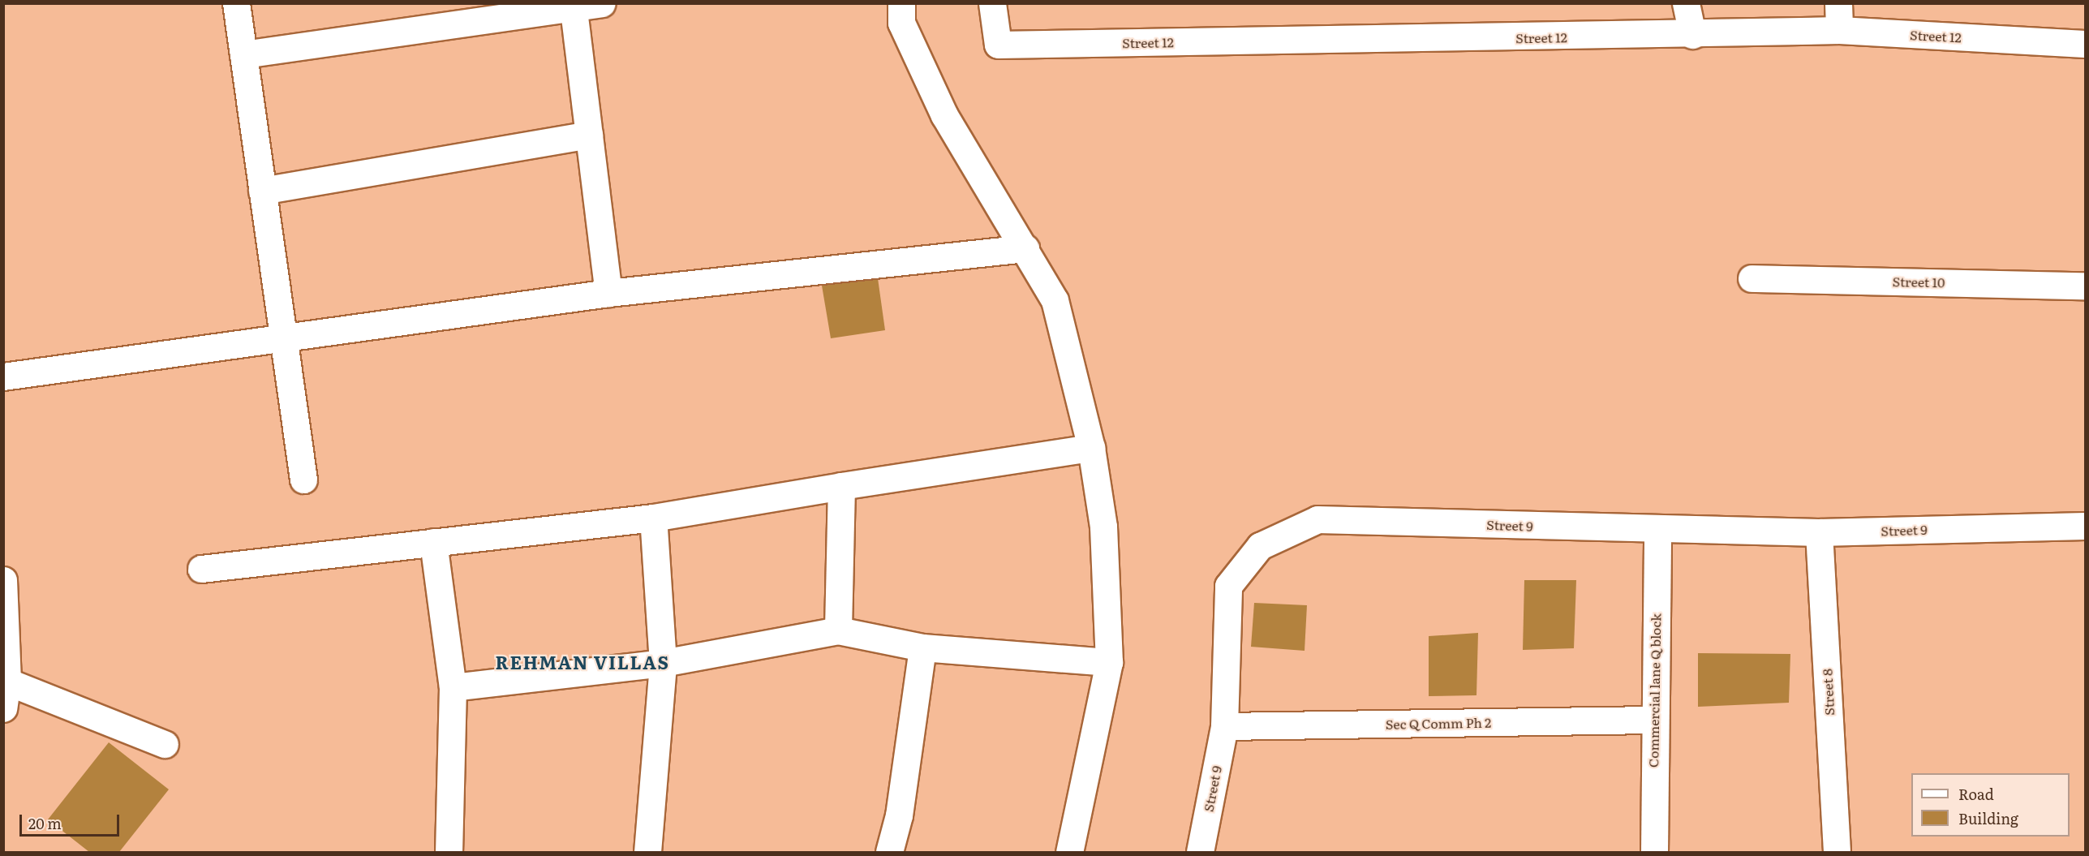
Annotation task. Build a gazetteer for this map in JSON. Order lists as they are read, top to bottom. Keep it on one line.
{"streets":{"street":["Street 12","Street 10","Street 9","Commercial lane Q block","Street 8","Sec Q Comm Ph 2"]},"crossings":[["Street 9","Commercial lane Q block"],["Street 9","Street 8"],["Street 9","Sec Q Comm Ph 2"],["Commercial lane Q block","Sec Q Comm Ph 2"]],"districts":["REHMAN VILLAS"],"legend":["Road","Building"],"scale_bar":"20 m"}
